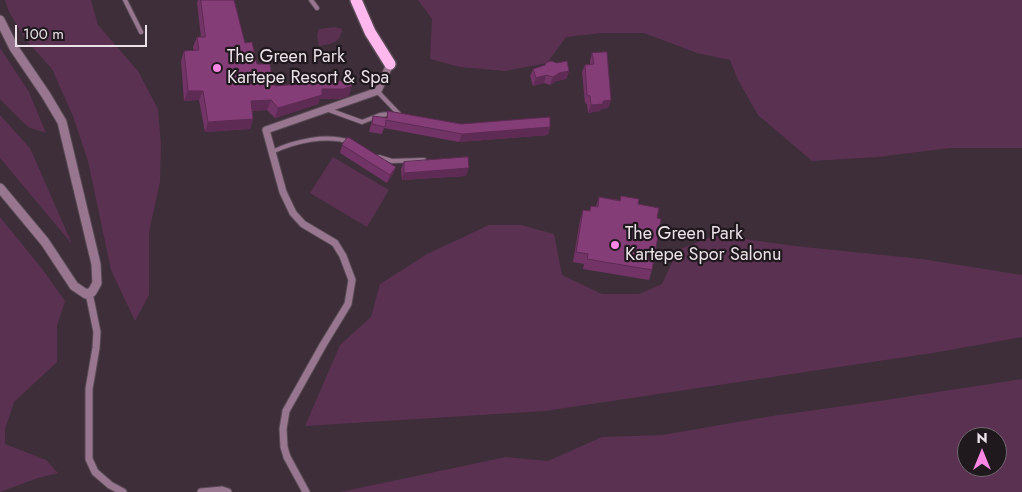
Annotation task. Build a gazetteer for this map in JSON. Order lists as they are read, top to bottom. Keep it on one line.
{"places":["The Green Park Kartepe Resort & Spa","The Green Park Kartepe Spor Salonu"],"scale_bar":"100 m","north":"top"}
